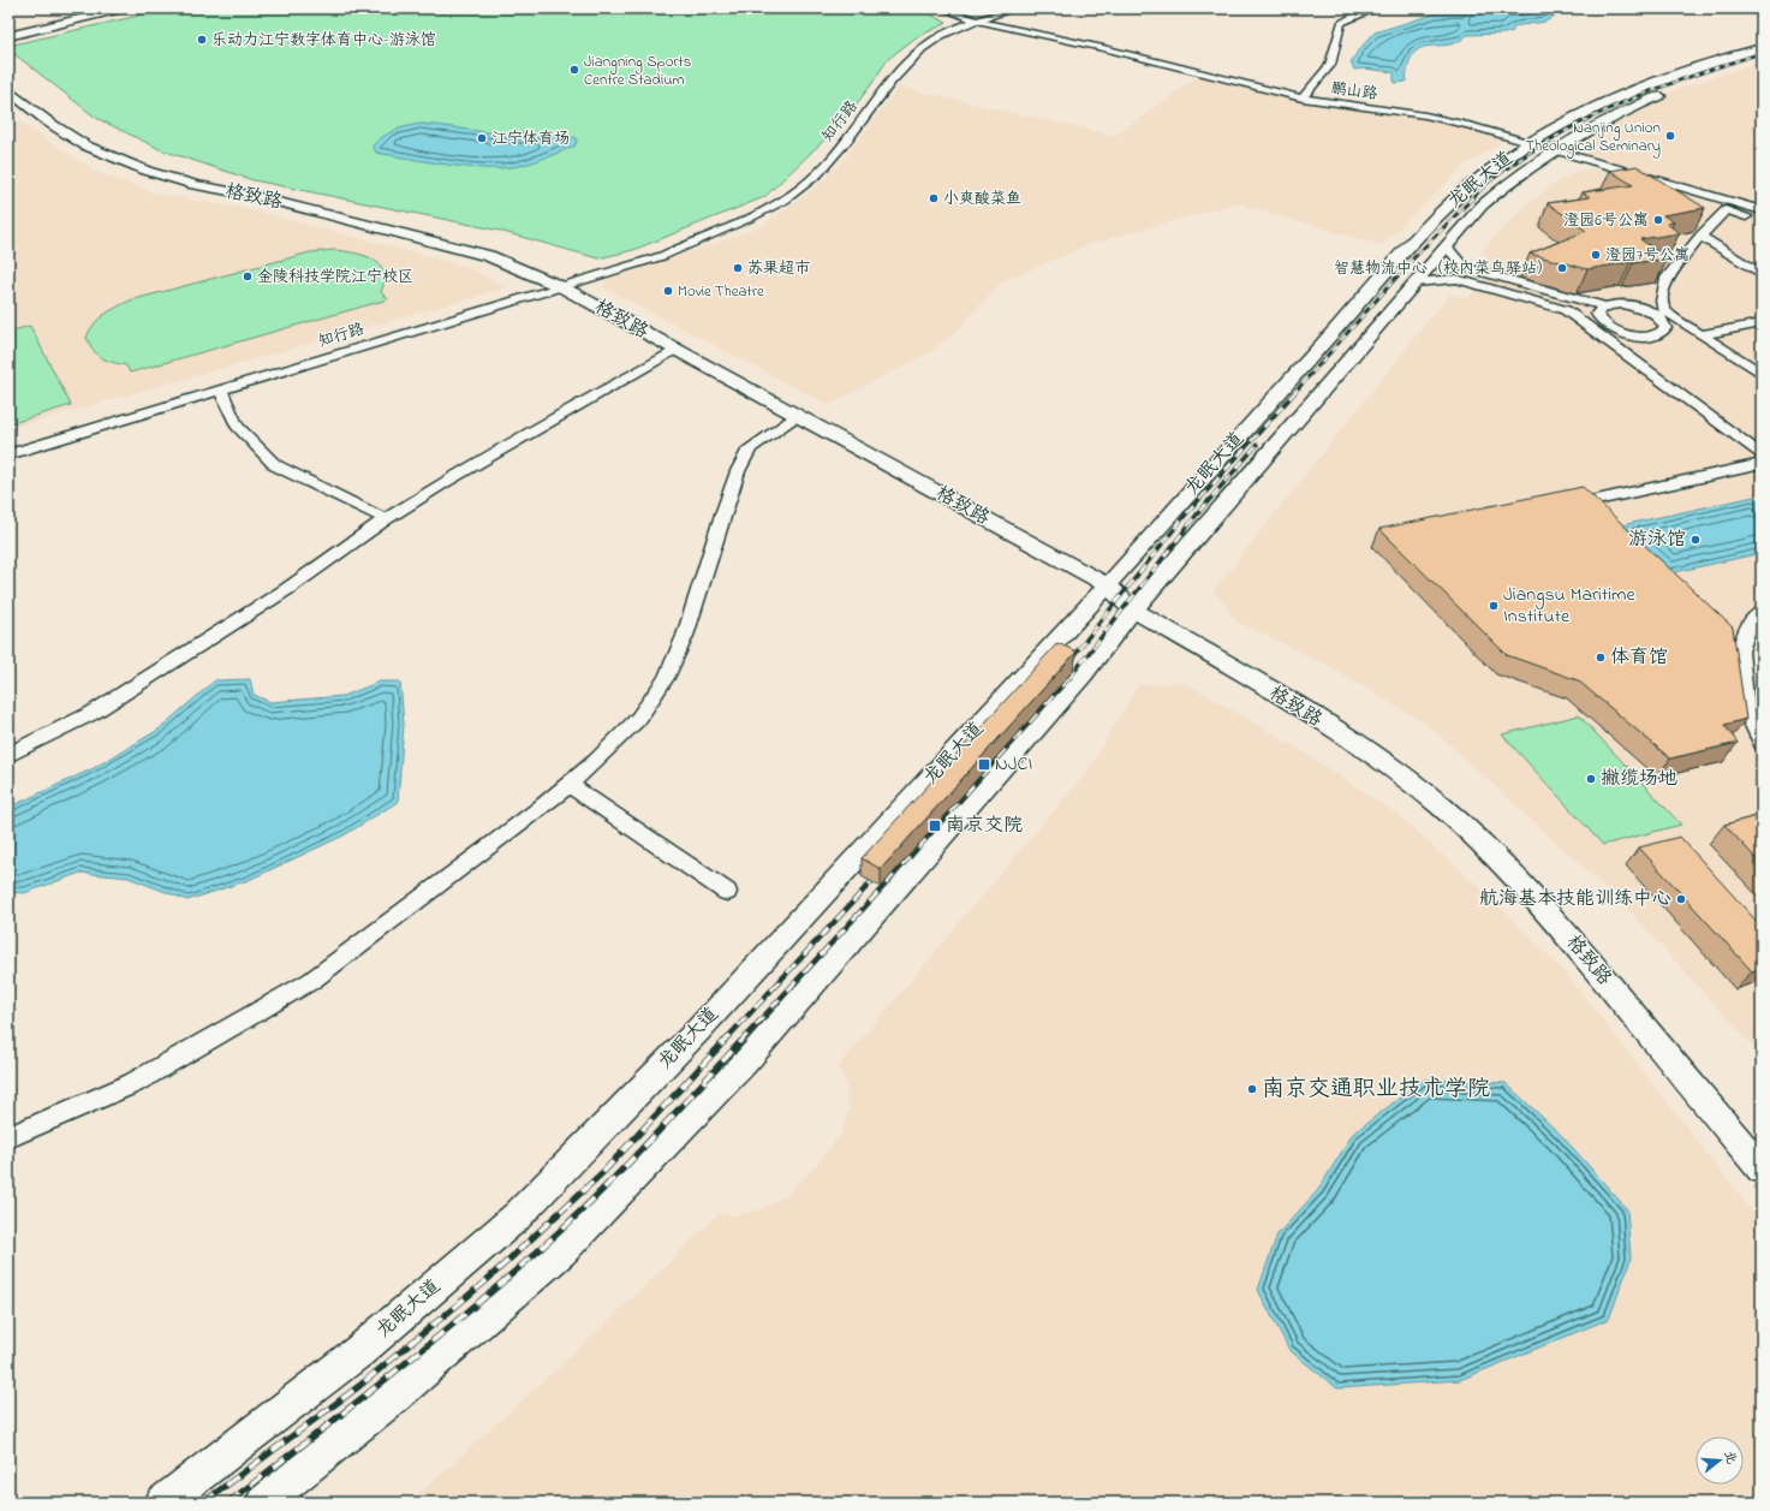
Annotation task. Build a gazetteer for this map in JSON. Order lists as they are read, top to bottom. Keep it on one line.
{"streets":{"main road":["龙眠大道","格致路"],"street":["鹏山路","知行路"]},"crossings":[["鹏山路","知行路"],["鹏山路","龙眠大道"],["知行路","格致路"],["龙眠大道","格致路"]],"places":{"other":["乐动力江宁数字体育中心-游泳馆","Jiangning Sports Centre Stadium","Nanjing Union Theological Seminary","江宁体育场","小爽酸菜鱼","澄园6号公寓","澄园7号公寓","苏果超市","智慧物流中心（校内菜鸟驿站）","金陵科技学院江宁校区","Movie Theatre","游泳馆","Jiangsu Maritime Institute","体育馆","撇缆场地","航海基本技能训练中心","南京交通职业技术学院"],"transit":["NJCI","南京交院"]},"north":"right"}
